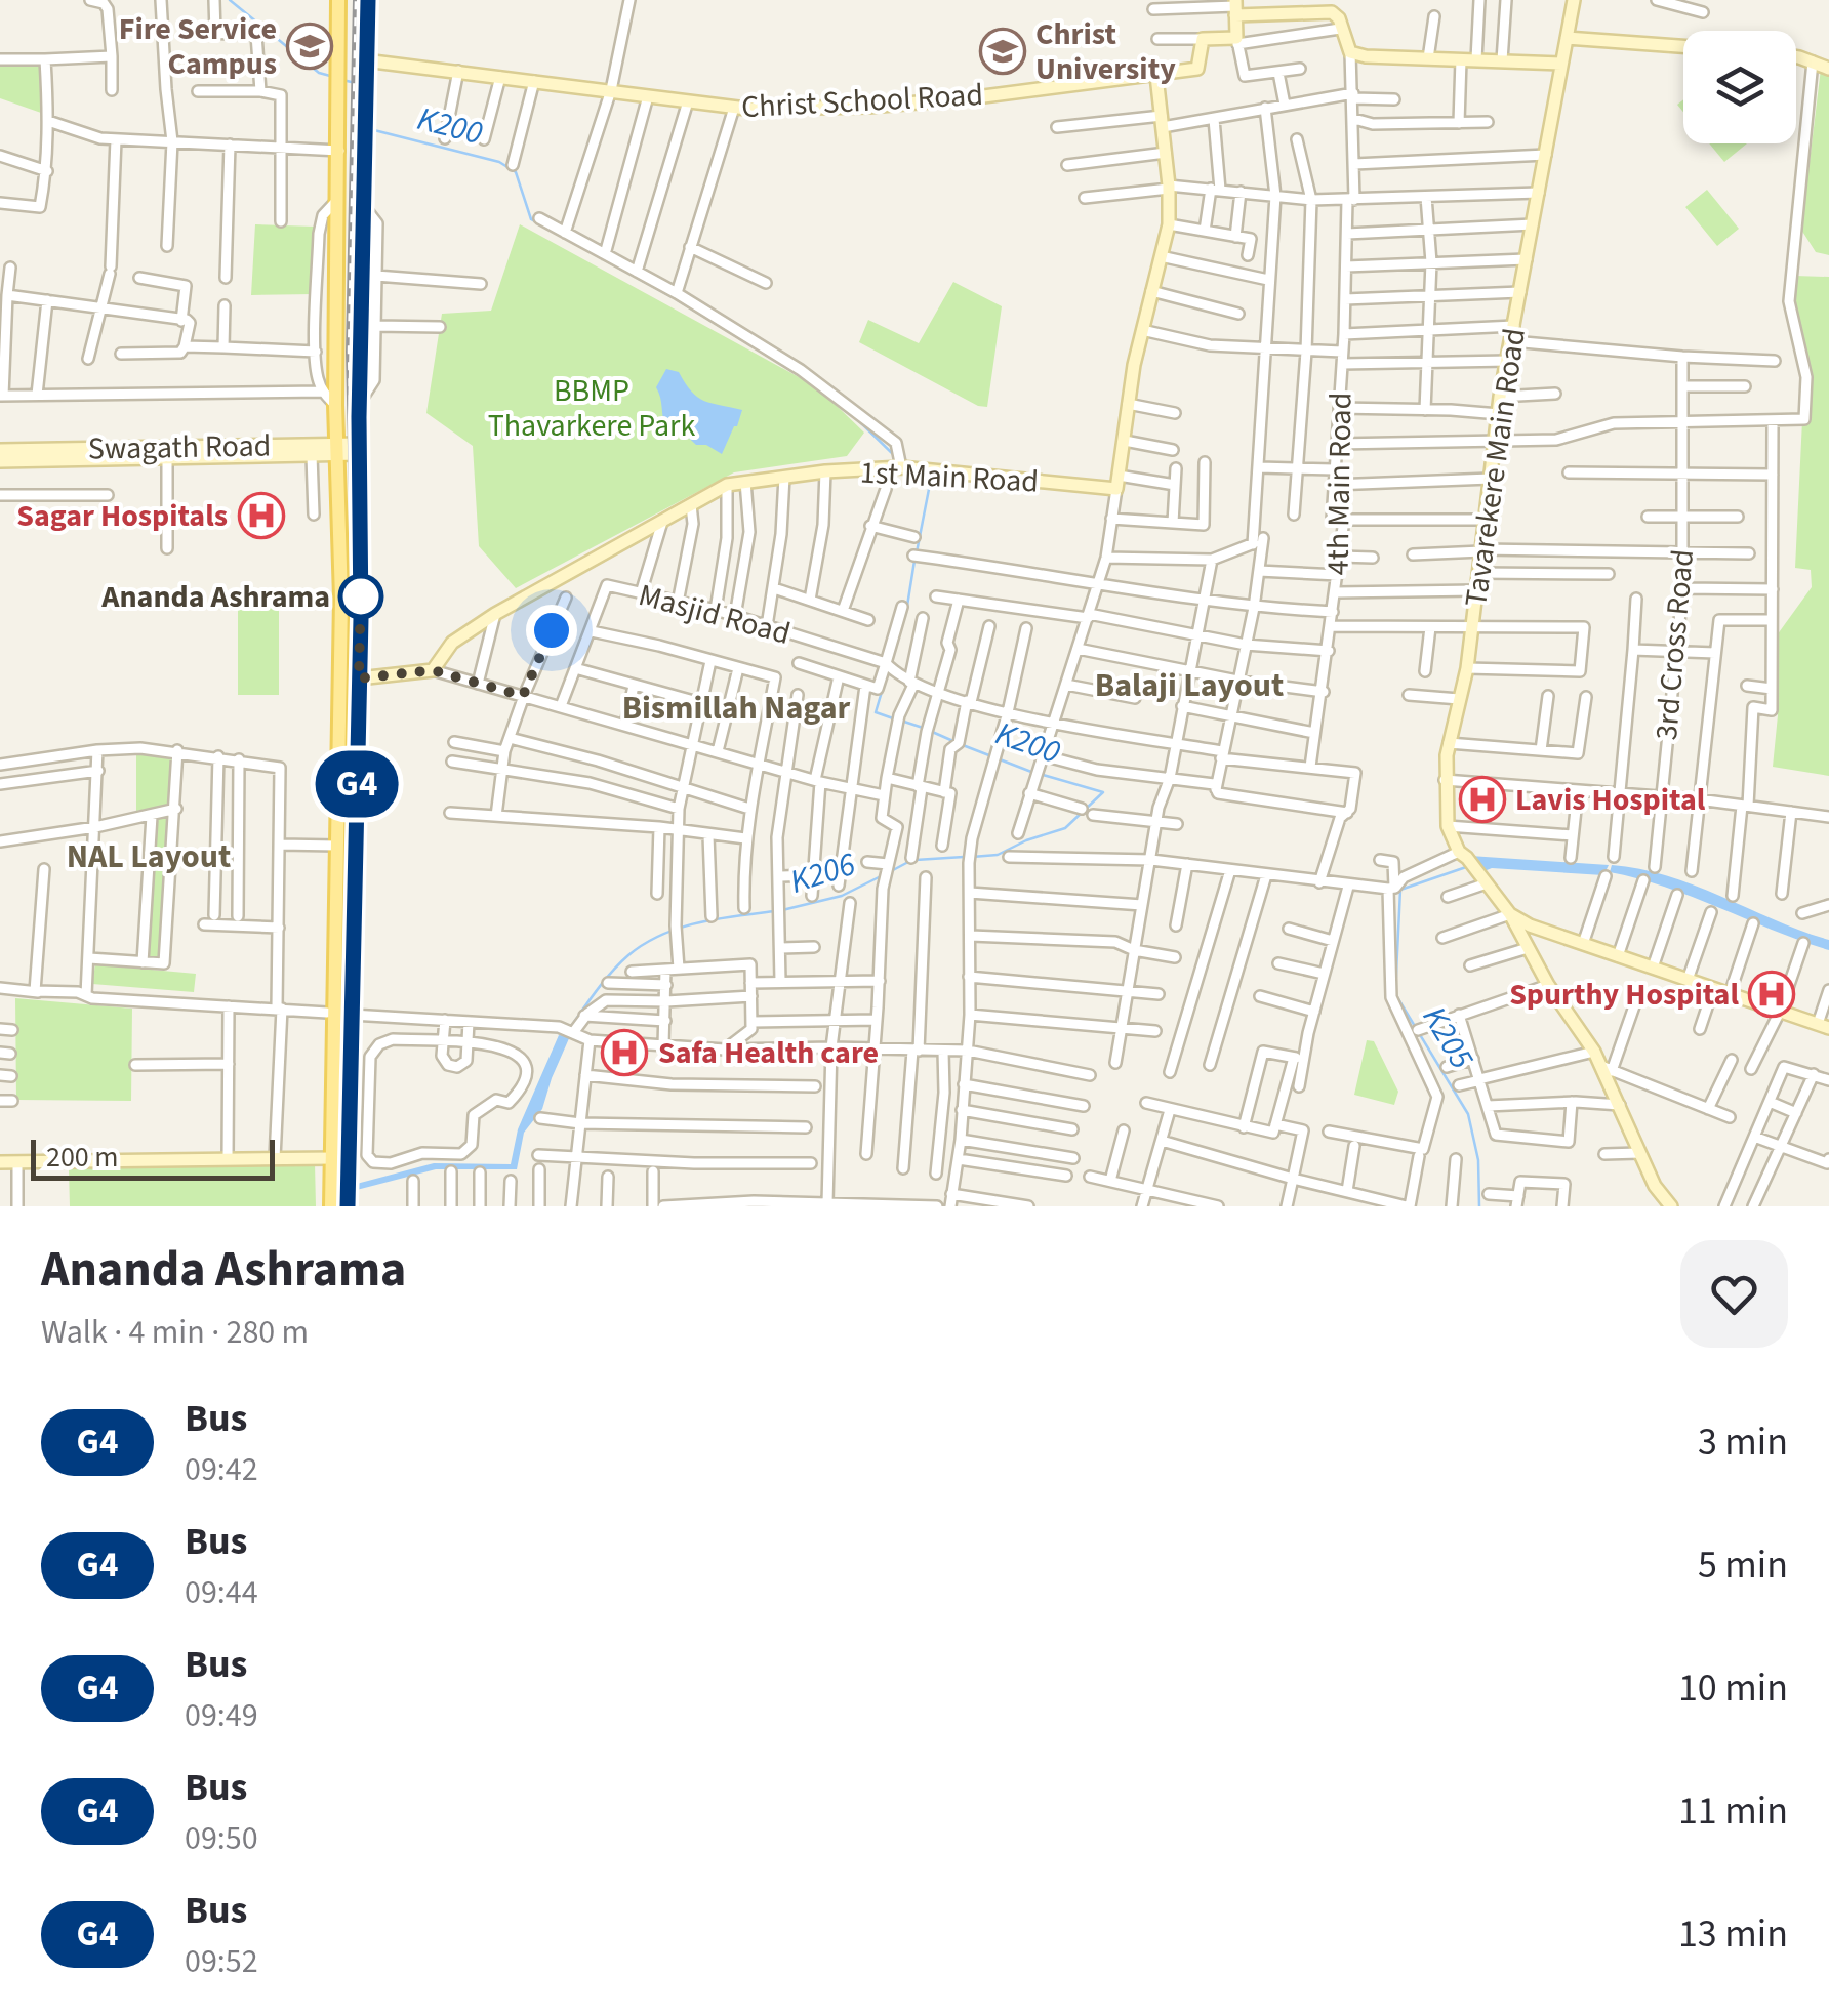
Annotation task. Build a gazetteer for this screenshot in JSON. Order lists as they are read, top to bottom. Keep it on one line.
{"streets":{"street":["Christ School Road","Swagath Road","Tavarekere Main Road","1st Main Road","4th Main Road","Masjid Road","3rd Cross Road"]},"districts":["Balaji Layout","Bismillah Nagar","NAL Layout"],"water":["K200","K206","K205"],"parks":["BBMP Thavarkere Park"],"places":{"school or university":["Fire Service Campus","Christ University"],"hospital":["Sagar Hospitals","Lavis Hospital","Spurthy Hospital","Safa Health care"],"other":["Ananda Ashrama"]},"lines":["bus line G4"],"scale_bar":"200 m","page":{"on_map":"G4","scale":"200 m","heading":["Ananda Ashrama","Walk · 4 min · 280 m"],"list":[{"mark":"G4","name":"Bus","note":"09:42","value":"3 min"},{"mark":"G4","name":"Bus","note":"09:44","value":"5 min"},{"mark":"G4","name":"Bus","note":"09:49","value":"10 min"},{"mark":"G4","name":"Bus","note":"09:50","value":"11 min"},{"mark":"G4","name":"Bus","note":"09:52","value":"13 min"}]}}
